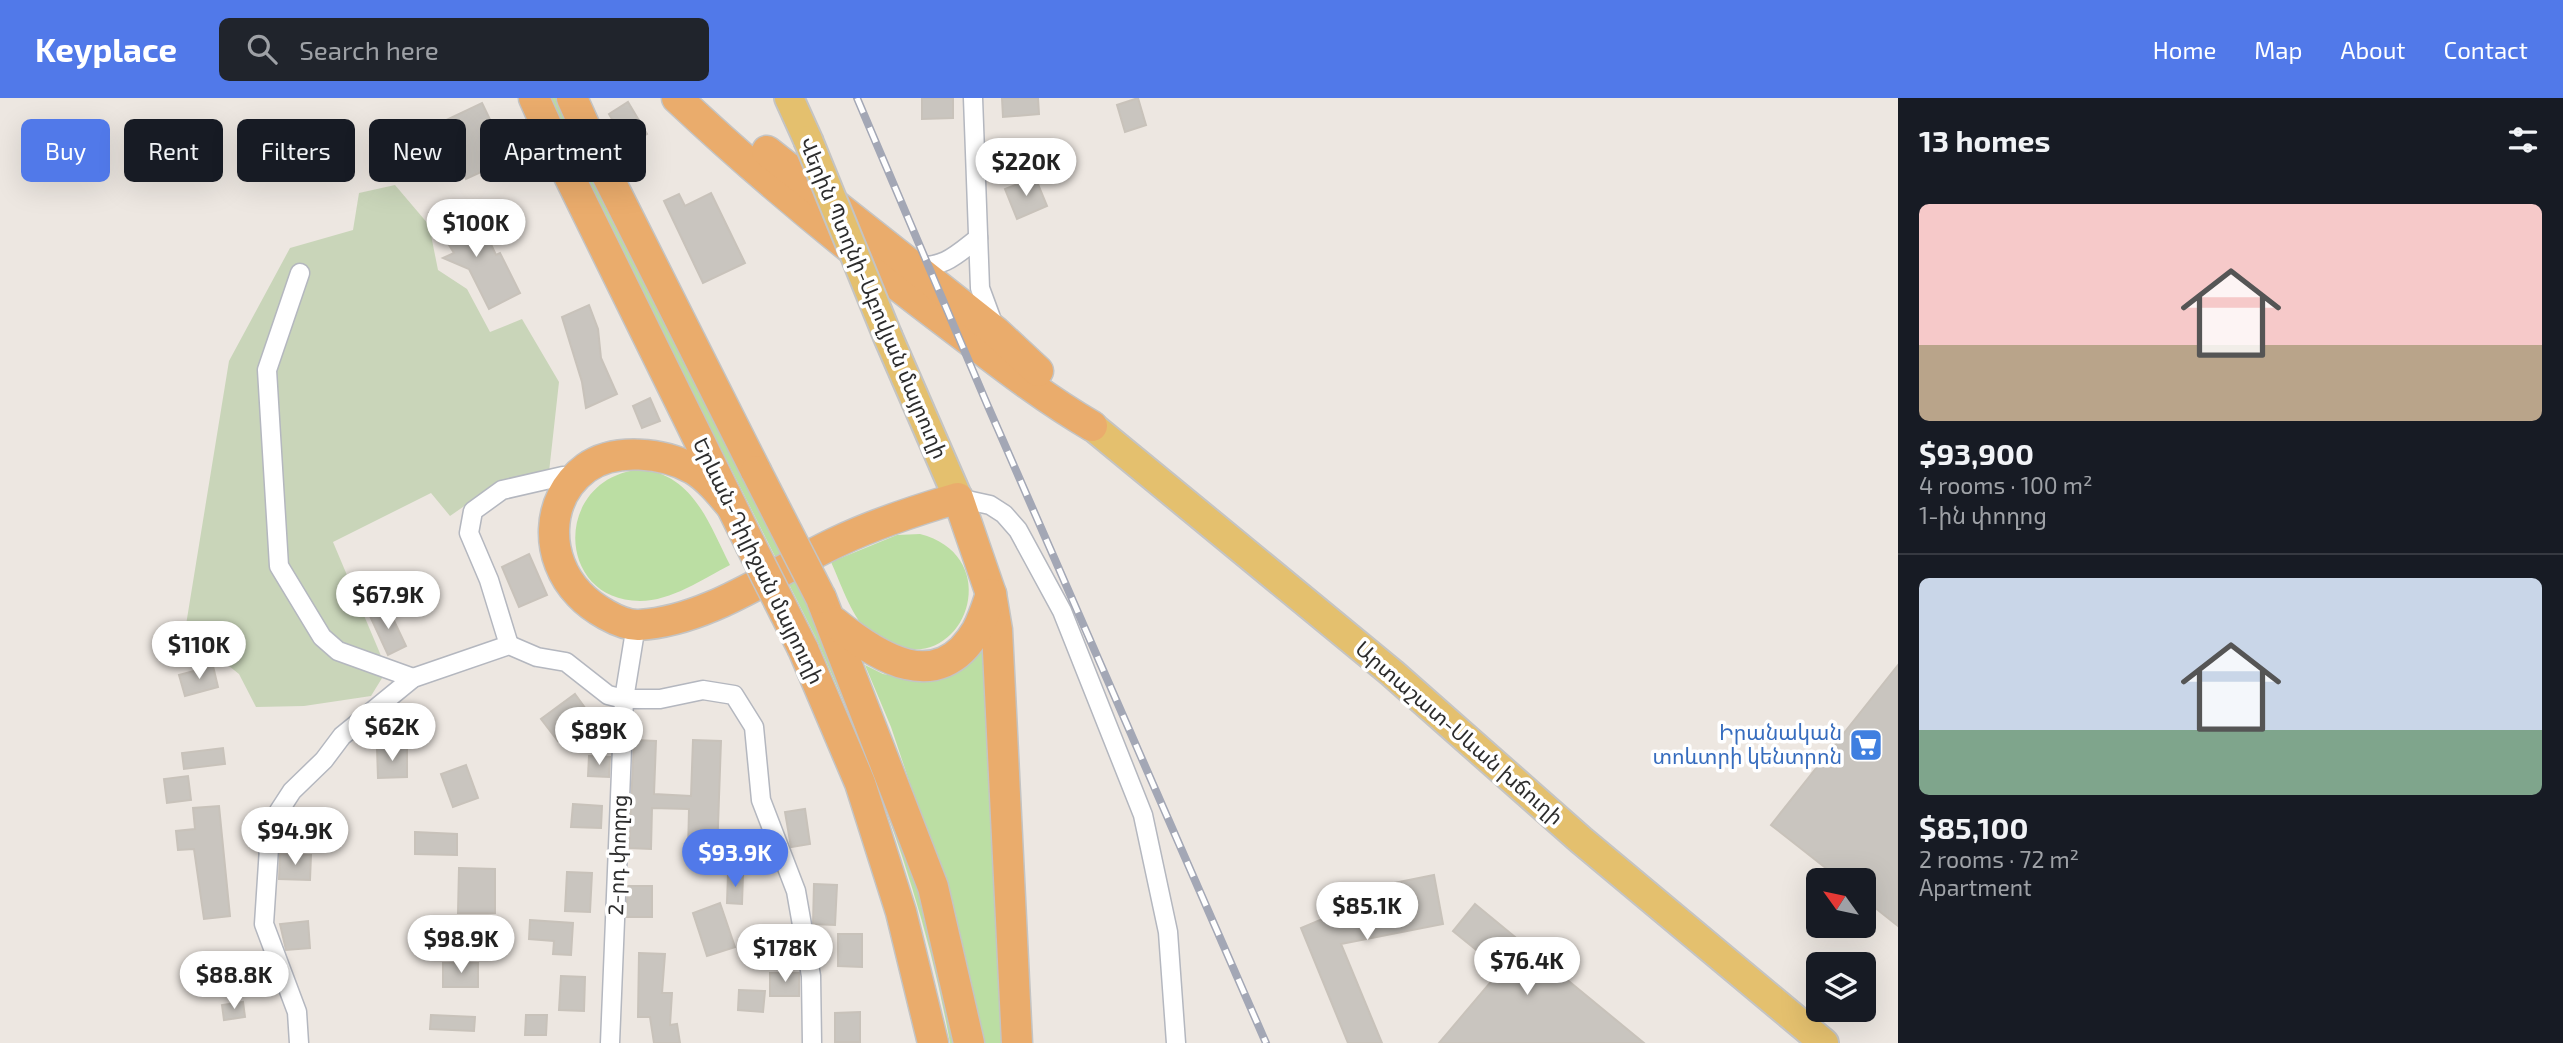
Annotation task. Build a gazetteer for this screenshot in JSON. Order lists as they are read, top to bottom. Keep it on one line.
{"streets":{"highway":["Երևան-Դիլիջան մայրուղի"],"main road":["Վերին Պտղնի-Աբովյան մայրուղի","Արտաշատ-Սևան խճուղի"],"street":["2-րդ փողոց"]},"places":{"supermarket":["Իրանական տոևտրի կենտրոն"]},"north":"top left","page":{"header":"Keyplace","search":"Search here","nav":["Home","Map","About","Contact"],"heading":"13 homes","chip":["Buy","Rent","Filters","New","Apartment"],"price":["$220K","$100K","$67.9K","$110K","$62K","$89K","$94.9K","$93.9K","$85.1K","$98.9K","$178K","$76.4K","$88.8K"],"list":[{"name":"$93,900","note":"4 rooms · 100 m² · 1-ին փողոց"},{"name":"$85,100","note":"2 rooms · 72 m² · Apartment"}]}}
